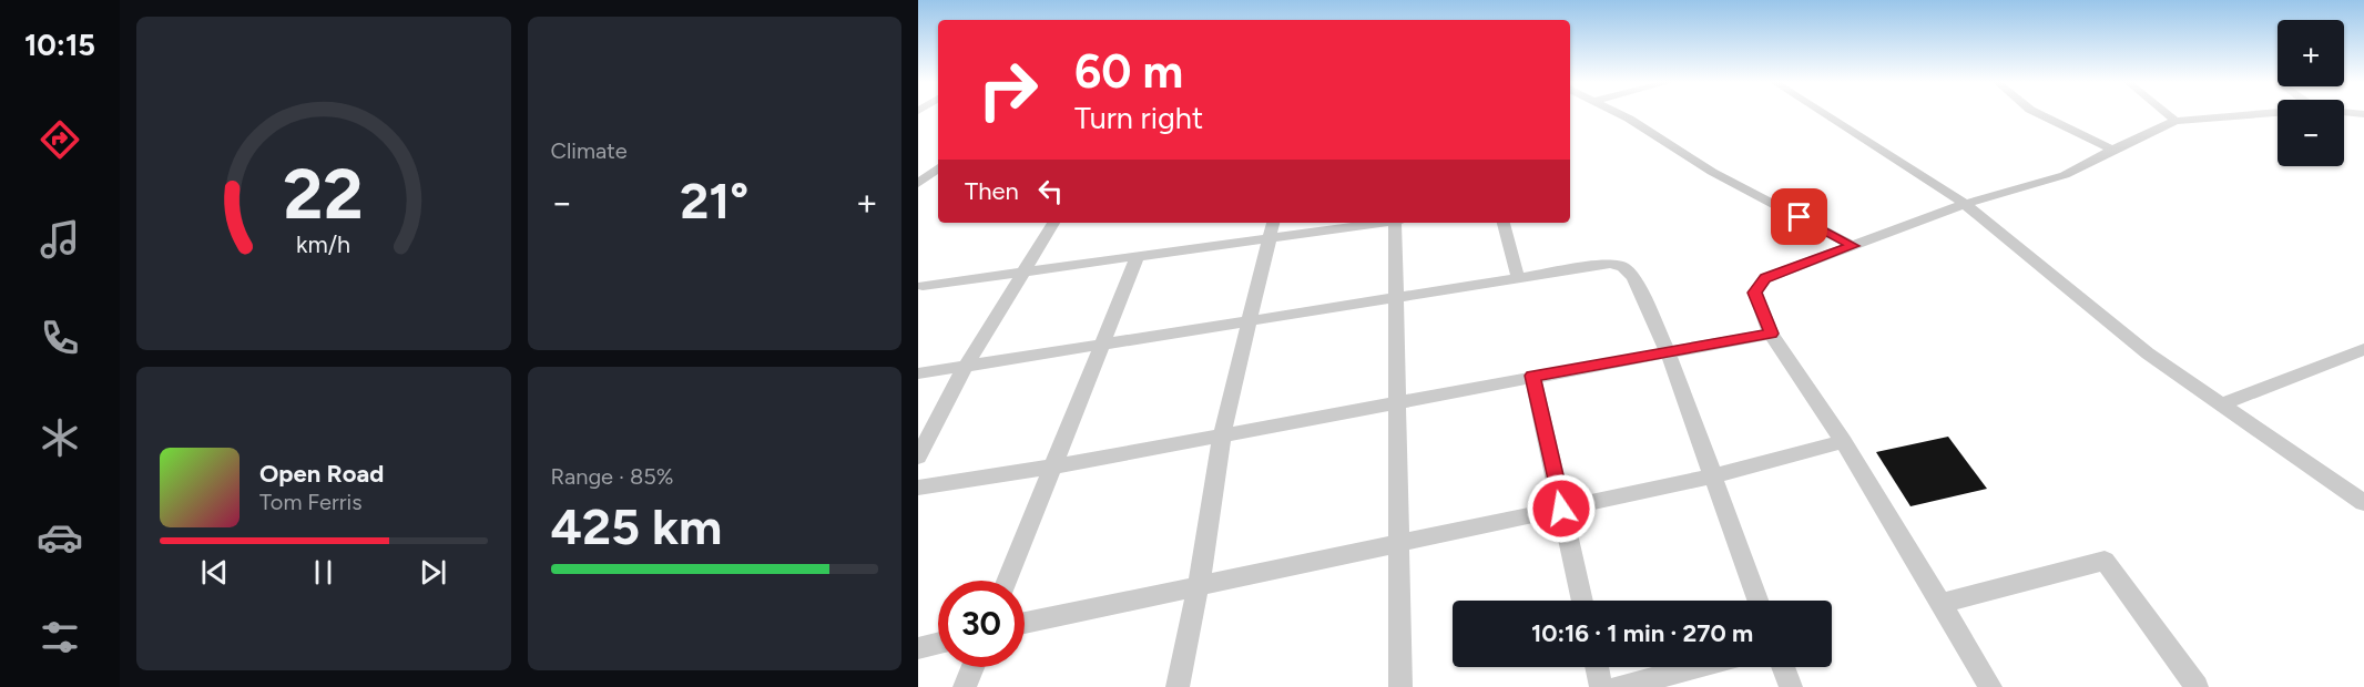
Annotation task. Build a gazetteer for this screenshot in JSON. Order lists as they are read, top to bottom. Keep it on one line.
{"page":{"tabs":"10:15","tile":["Climate",["Range · 85%","425 km"]],"map_buttons":["+","−"],"turn":["60 m","Turn right"],"then":"Then","heat":["−","21°","+"],"song":["Open Road","Tom Ferris"],"limit":"30","trip":"10:16 · 1 min · 270 m","gauge":["22","km/h"]}}
